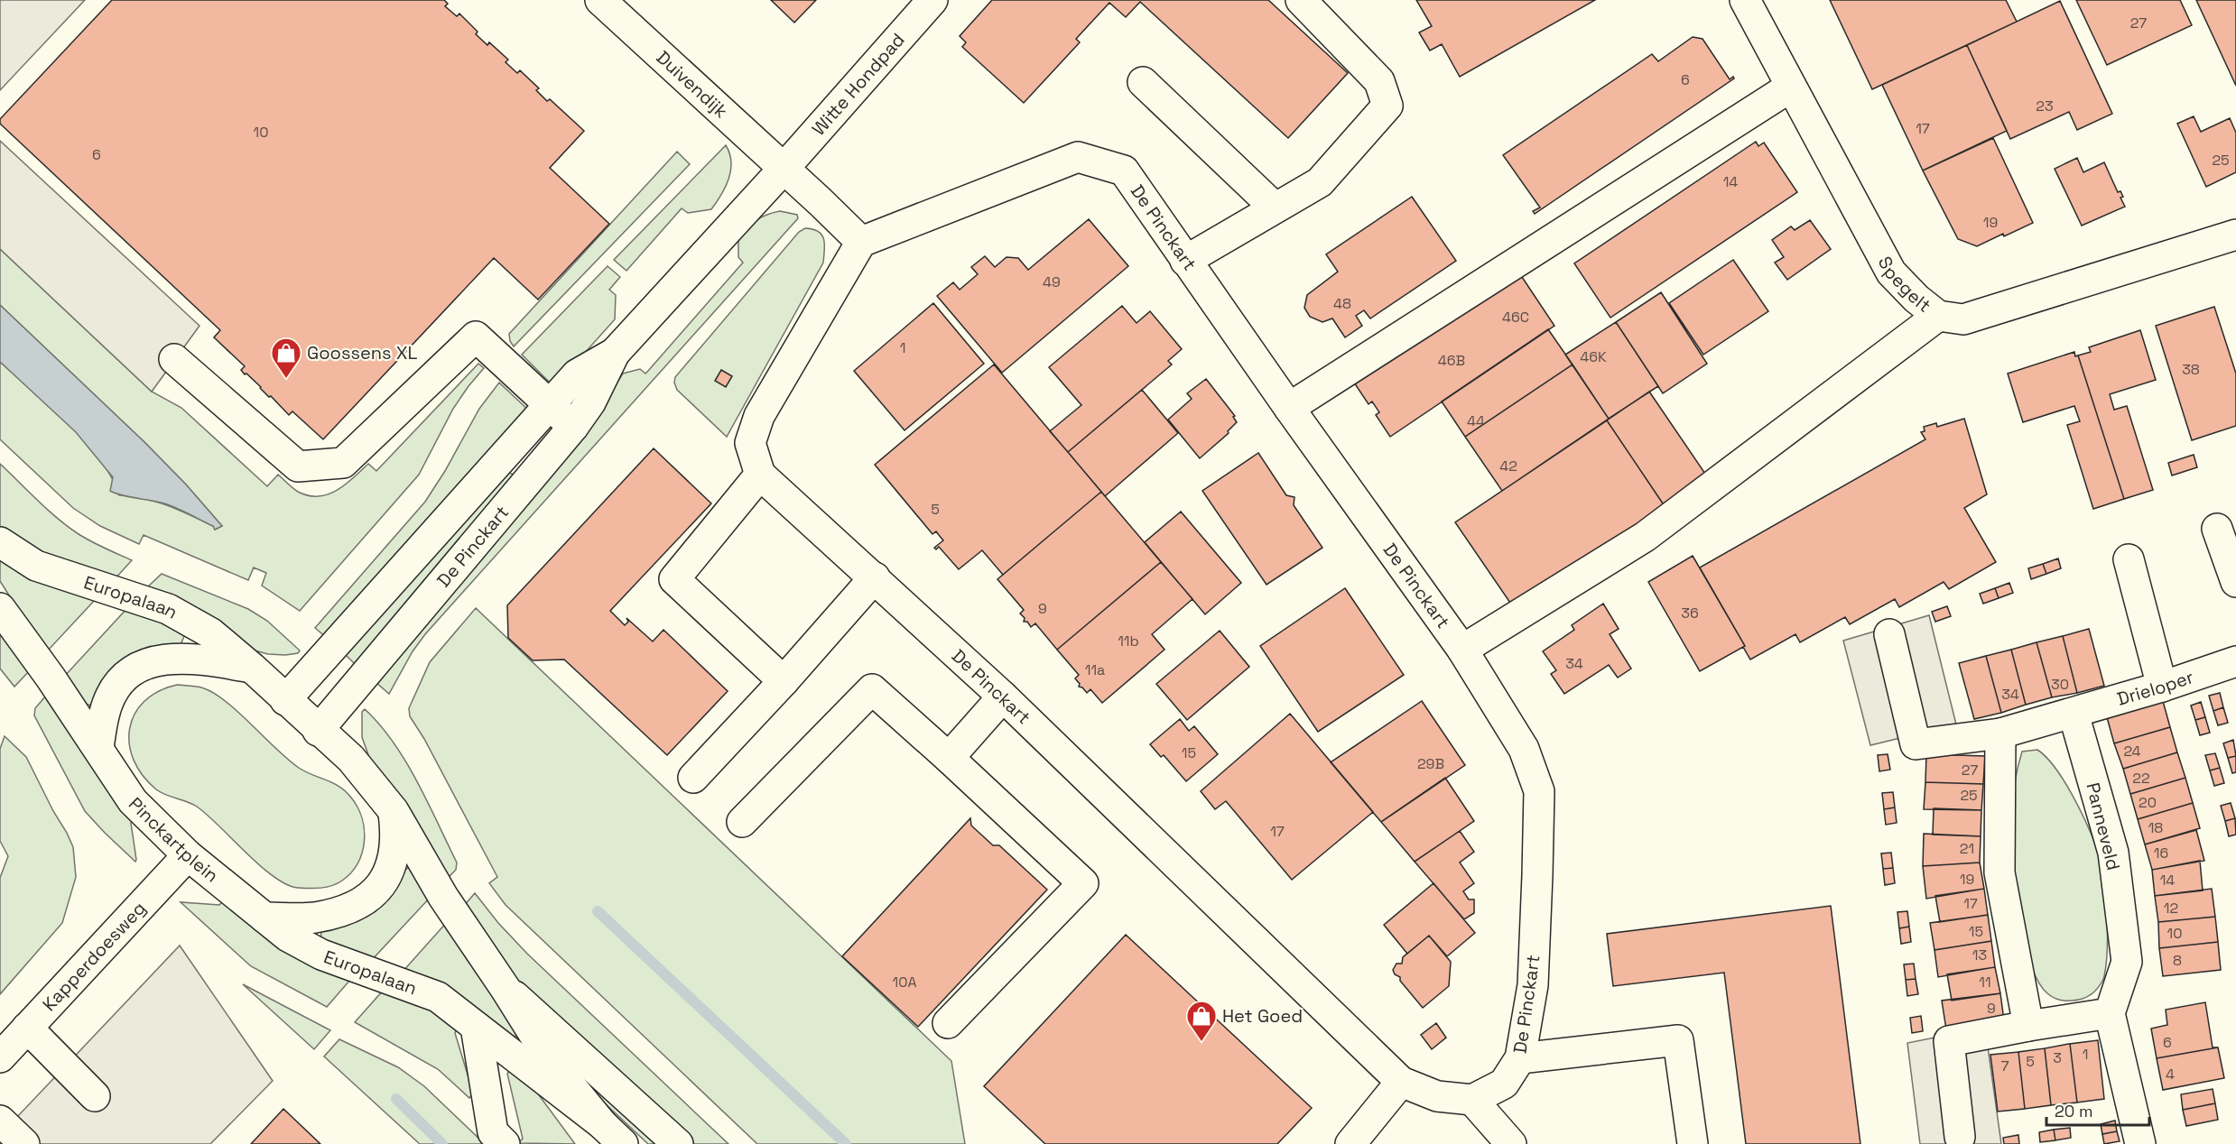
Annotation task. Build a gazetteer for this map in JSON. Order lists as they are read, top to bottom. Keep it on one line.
{"streets":{"street":["Duivendijk","Witte Hondpad","De Pinckart","Spegelt","Europalaan","Drieloper","Panneveld","Pinckartplein","Kapperdoesweg"]},"crossings":[["Duivendijk","Witte Hondpad"],["Duivendijk","De Pinckart"],["Witte Hondpad","De Pinckart"],["Europalaan","Pinckartplein"],["Drieloper","Panneveld"],["Pinckartplein","Kapperdoesweg"]],"places":{"shop":["Goossens XL","Het Goed"]},"house_numbers":["27","6","23","17","10","6","25","14","19","49","48","46C","1","46K","46B","38","44","42","5","9","36","11b","34","11a","30","34","24","15","29B","27","22","25","20","18","17","21","16","19","14","17","12","15","10","13","8","10A","11","9","6","1","3","5","7","4"],"scale_bar":"20 m"}
